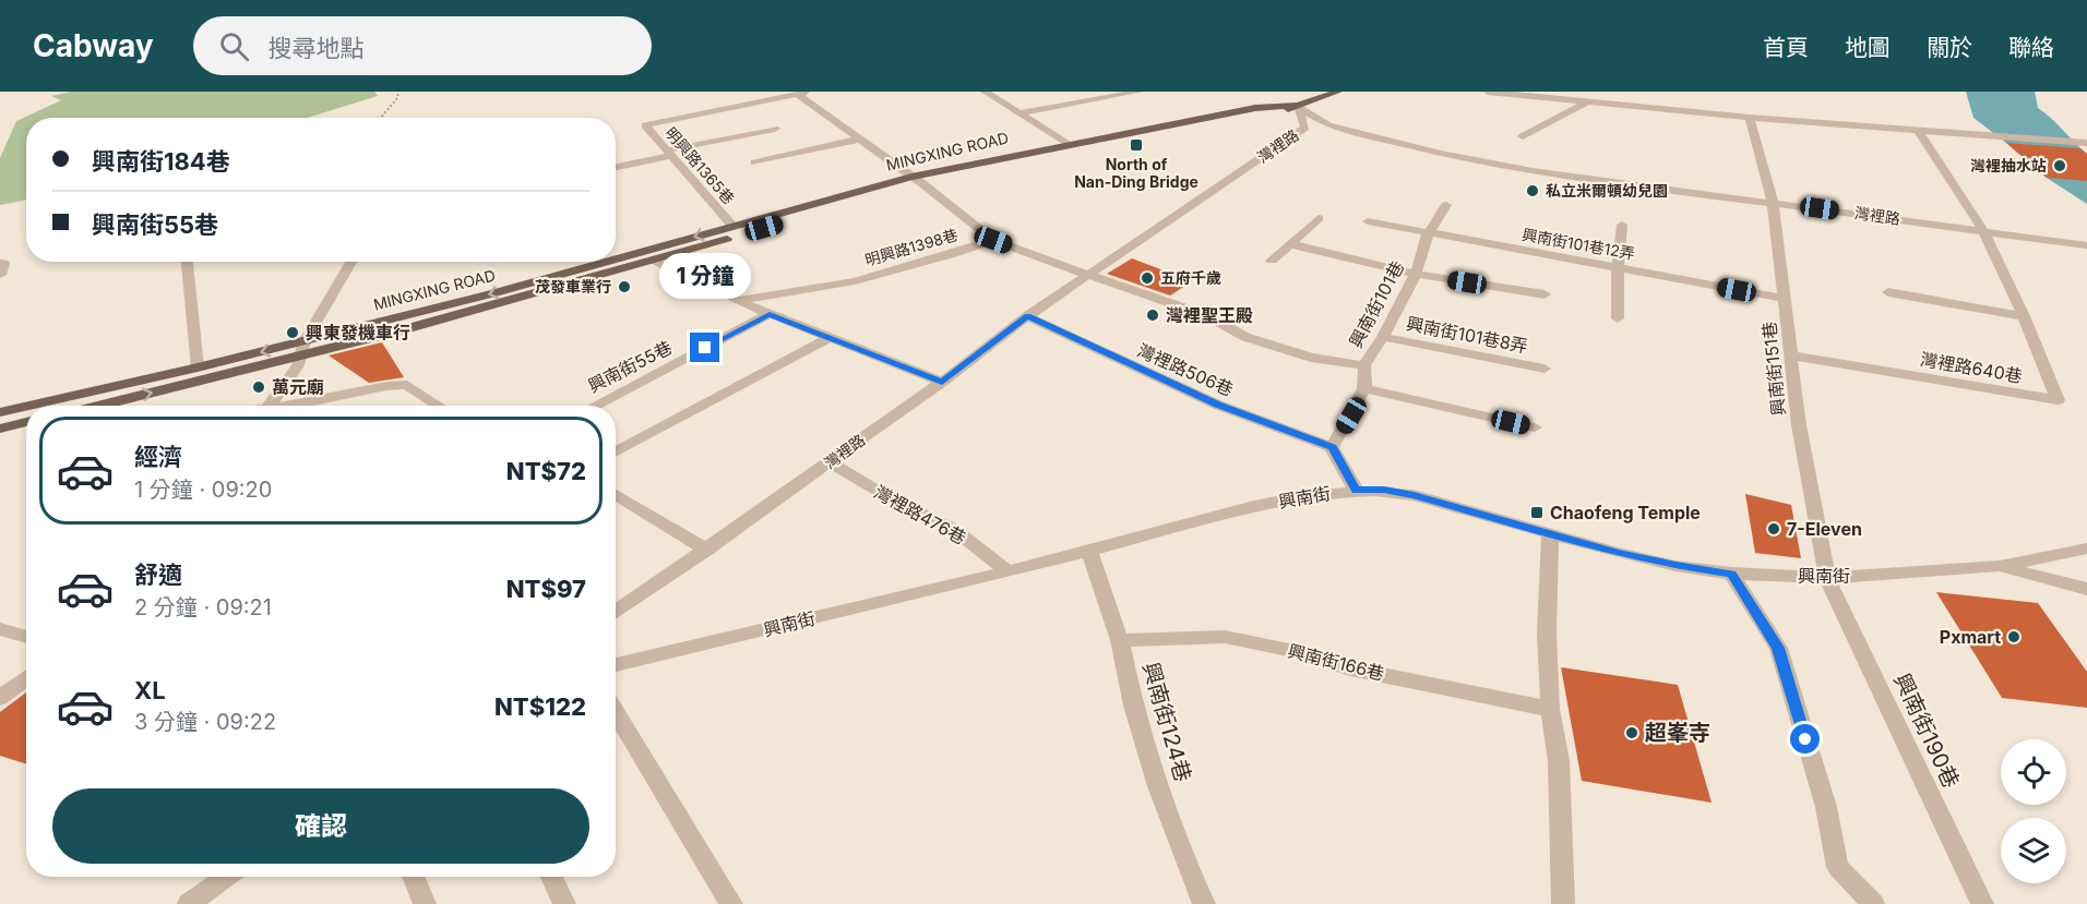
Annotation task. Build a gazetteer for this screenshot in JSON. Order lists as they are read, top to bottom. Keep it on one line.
{"streets":{"main road":["MINGXING ROAD"],"street":["灣裡路","明興路1365巷","興南街101巷12弄","明興路1398巷","興南街101巷","興南街101巷8弄","興南街55巷","灣裡路640巷","興南街151巷","灣裡路506巷","興南街","灣裡路476巷","興南街166巷","興南街124巷","興南街190巷"]},"crossings":[["灣裡路","MINGXING ROAD"],["灣裡路","灣裡路640巷"],["灣裡路","興南街151巷"],["灣裡路","灣裡路506巷"],["灣裡路","灣裡路476巷"],["MINGXING ROAD","明興路1365巷"],["MINGXING ROAD","明興路1398巷"],["明興路1365巷","明興路1398巷"],["興南街101巷12弄","興南街101巷"],["興南街101巷12弄","興南街151巷"],["興南街101巷","興南街101巷8弄"],["興南街101巷","灣裡路506巷"],["灣裡路640巷","興南街151巷"],["興南街151巷","興南街"],["興南街151巷","興南街190巷"],["興南街","灣裡路476巷"],["興南街","興南街124巷"],["興南街","興南街190巷"],["興南街166巷","興南街124巷"]],"places":{"transit":["North of Nan-Ding Bridge","Chaofeng Temple"],"other":["灣裡抽水站","私立米爾頓幼兒園","五府千歲","茂發車業行","灣裡聖王殿","興東發機車行","萬元廟","7-Eleven","Pxmart","超峯寺"]},"page":{"header":"Cabway","search":"搜尋地點","nav":["首頁","地圖","關於","聯絡"],"banner":["興南街184巷","興南街55巷"],"bubble":"1 分鐘","list":[{"name":"經濟","note":"1 分鐘 · 09:20","value":"NT$72"},{"name":"舒適","note":"2 分鐘 · 09:21","value":"NT$97"},{"name":"XL","note":"3 分鐘 · 09:22","value":"NT$122"}],"buttons":"確認"}}
